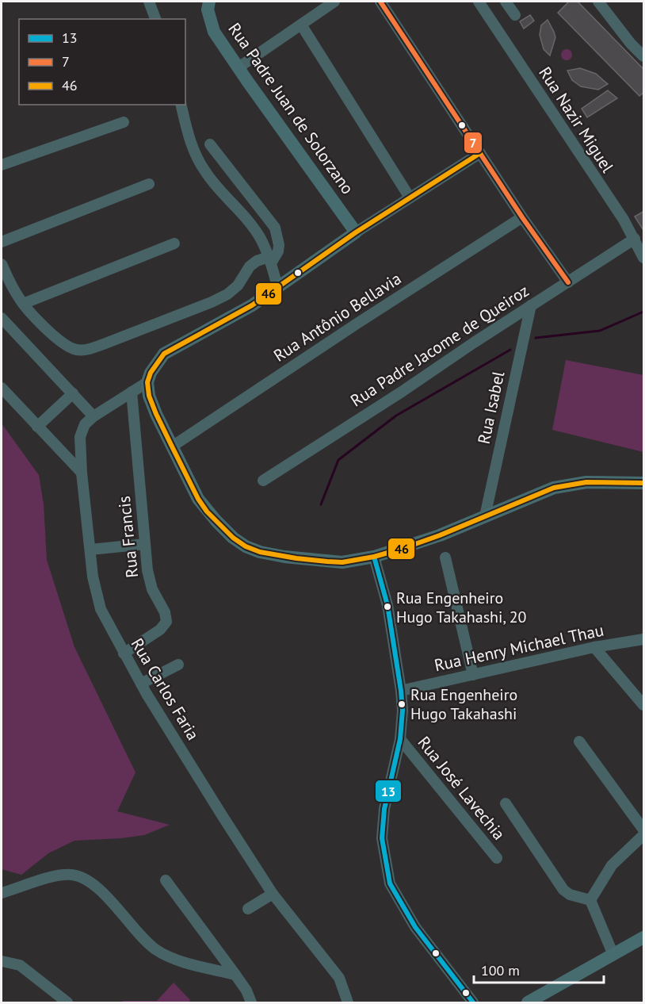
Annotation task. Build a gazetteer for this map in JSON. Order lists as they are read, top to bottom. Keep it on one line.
{"streets":{"main road":["Rua Padre Juan de Solorzano"],"street":["Rua Nazir Miguel","Rua Antônio Bellavia","Rua Padre Jacome de Queiroz","Rua Isabel","Rua Francis","Rua Henry Michael Thau","Rua Carlos Faria","Rua José Lavechia"]},"crossings":[["Rua Nazir Miguel","Rua Padre Jacome de Queiroz"],["Rua Padre Jacome de Queiroz","Rua Isabel"],["Rua Francis","Rua Carlos Faria"]],"places":["Rua Engenheiro Hugo Takahashi, 20","Rua Engenheiro Hugo Takahashi"],"lines":["transit line 7","transit line 46","transit line 13"],"legend":["13","7","46"],"scale_bar":"100 m"}
